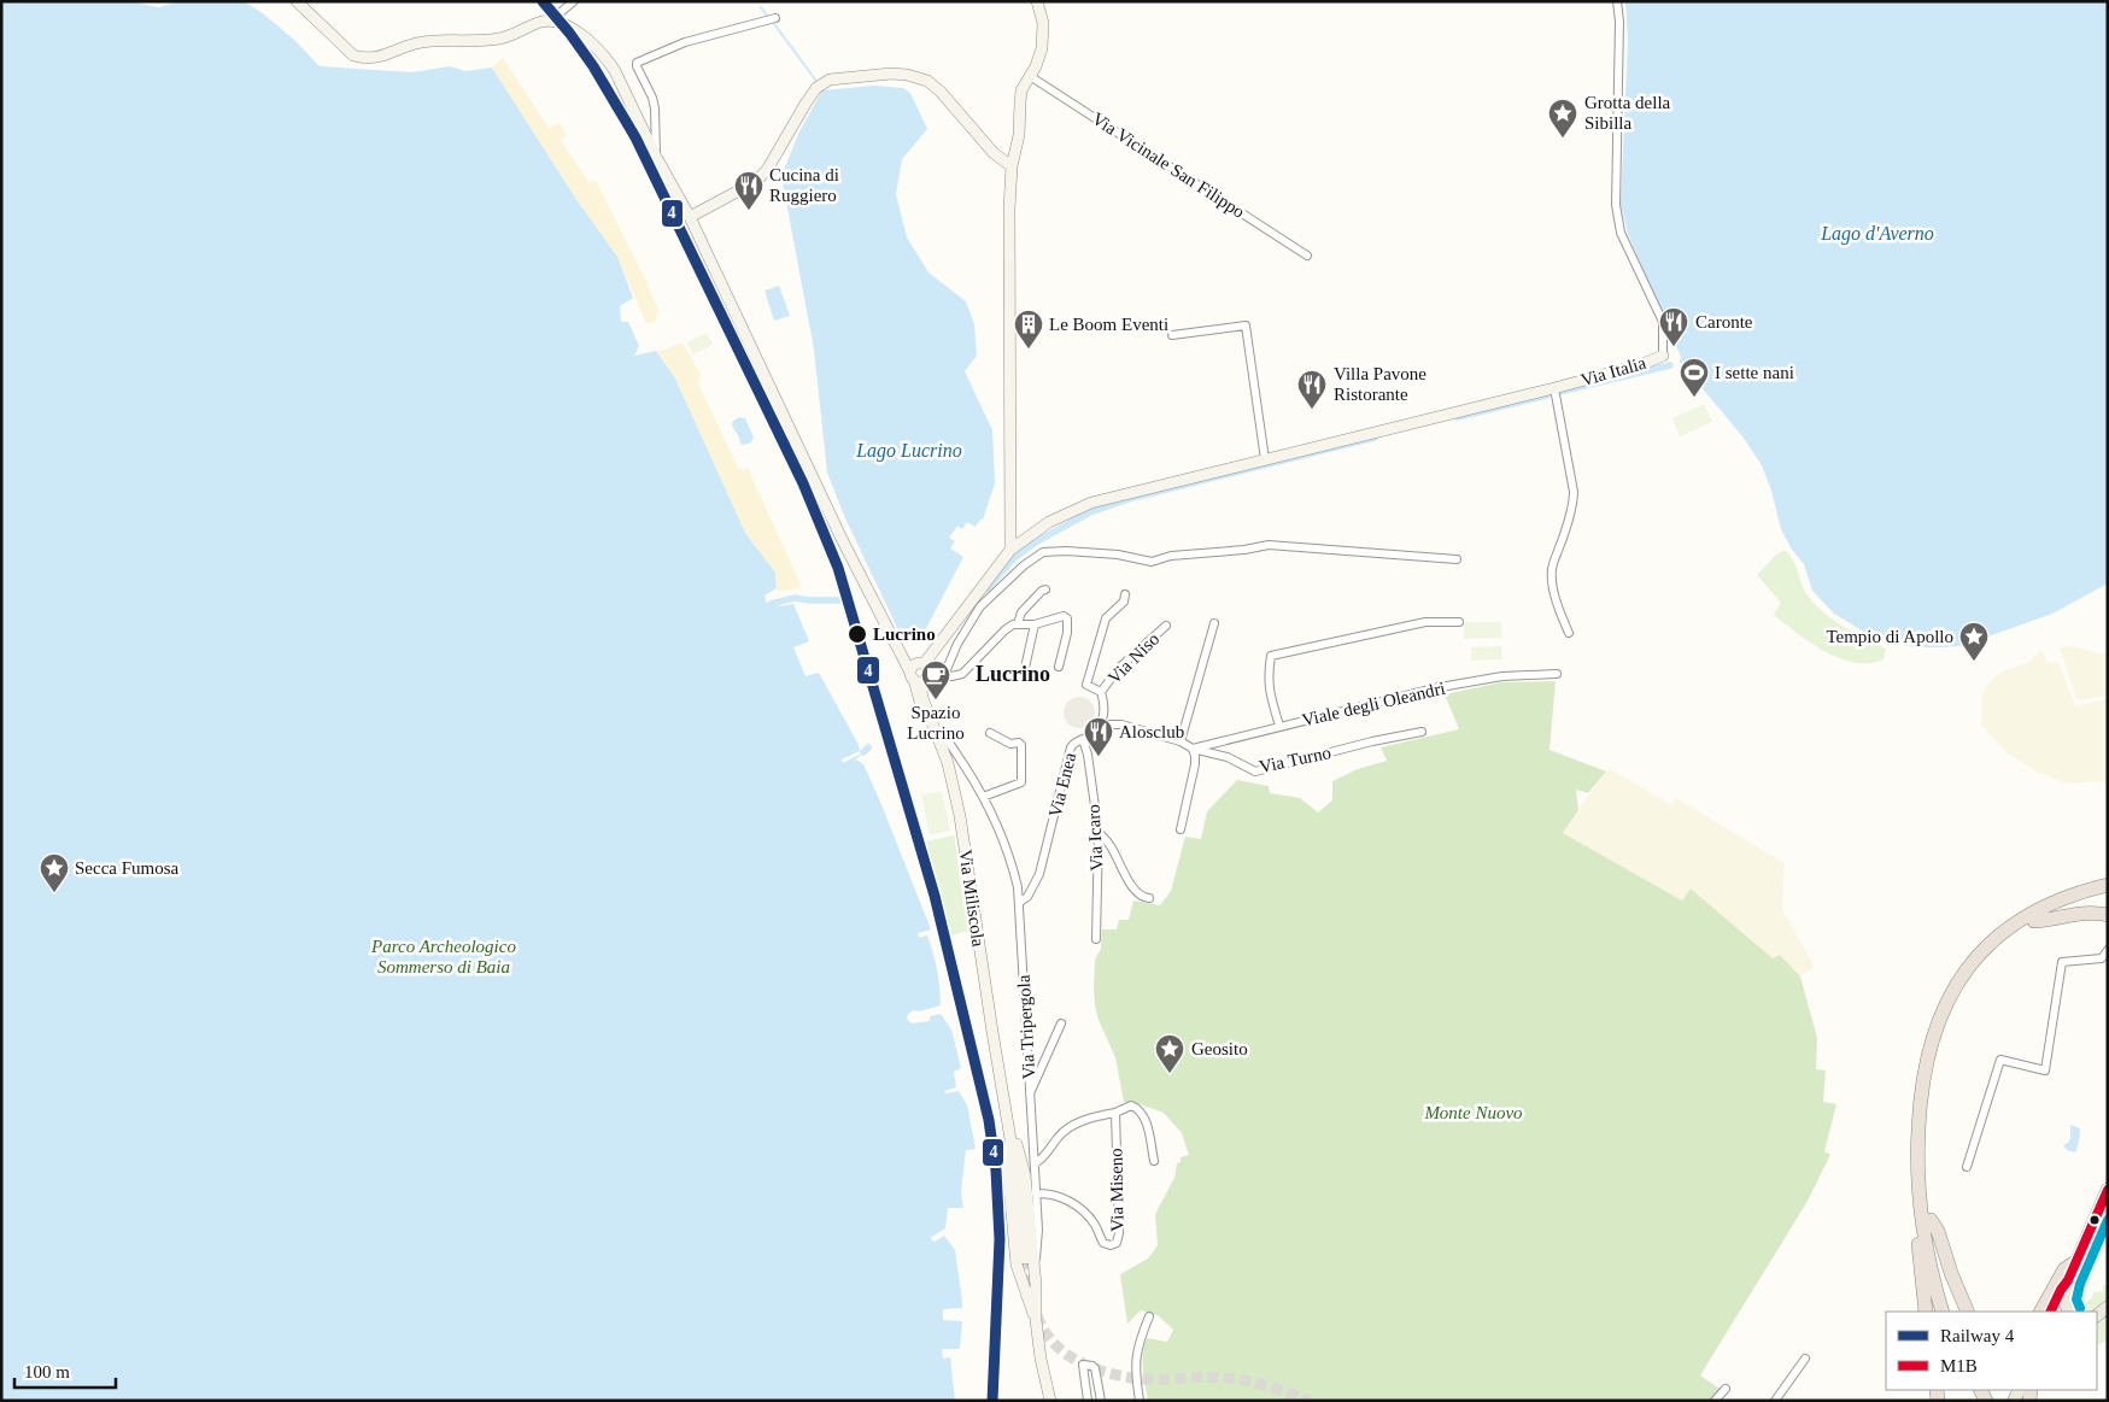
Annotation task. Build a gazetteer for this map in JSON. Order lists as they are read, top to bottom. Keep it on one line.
{"streets":{"street":["Via Vicinale San Filippo","Via Italia","Via Niso","Viale degli Oleandri","Via Turno","Via Enea","Via Icaro","Via Miliscola","Via Tripergola","Via Miseno"]},"crossings":[["Via Italia","Via Miliscola"],["Viale degli Oleandri","Via Turno"],["Via Turno","Via Enea"],["Via Enea","Via Icaro"],["Via Enea","Via Tripergola"],["Via Miliscola","Via Tripergola"],["Via Tripergola","Via Miseno"]],"districts":["Lucrino"],"water":["Lago d'Averno","Lago Lucrino"],"parks":["Parco Archeologico Sommerso di Baia","Monte Nuovo"],"places":{"place":["Grotta della Sibilla","Tempio di Apollo","Secca Fumosa","Geosito"],"restaurant":["Cucina di Ruggiero","Caronte","Villa Pavone Ristorante","Alosclub"],"building":["Le Boom Eventi"],"sports":["I sette nani"],"other":["Lucrino"],"cafe":["Spazio Lucrino"]},"lines":["rail line 4","transit line M1B"],"legend":["Railway 4","M1B"],"scale_bar":"100 m"}
